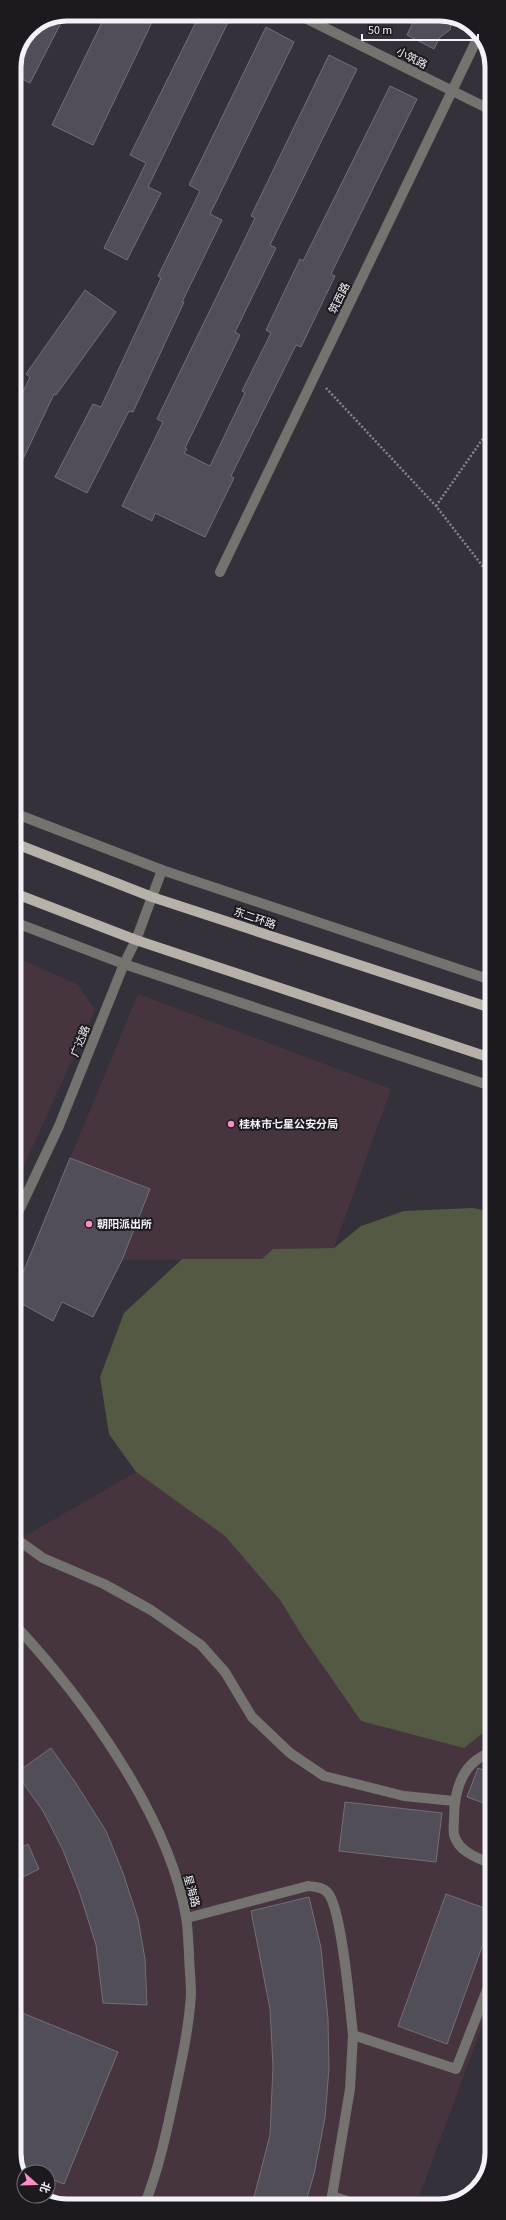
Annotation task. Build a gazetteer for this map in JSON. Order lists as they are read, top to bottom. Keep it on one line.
{"streets":{"main road":["东二环路"],"street":["小筑路","筑西路","广达路","星海路"]},"crossings":[["小筑路","筑西路"],["东二环路","广达路"]],"places":["桂林市七星公安分局","朝阳派出所"],"scale_bar":"50 m","north":"right"}
